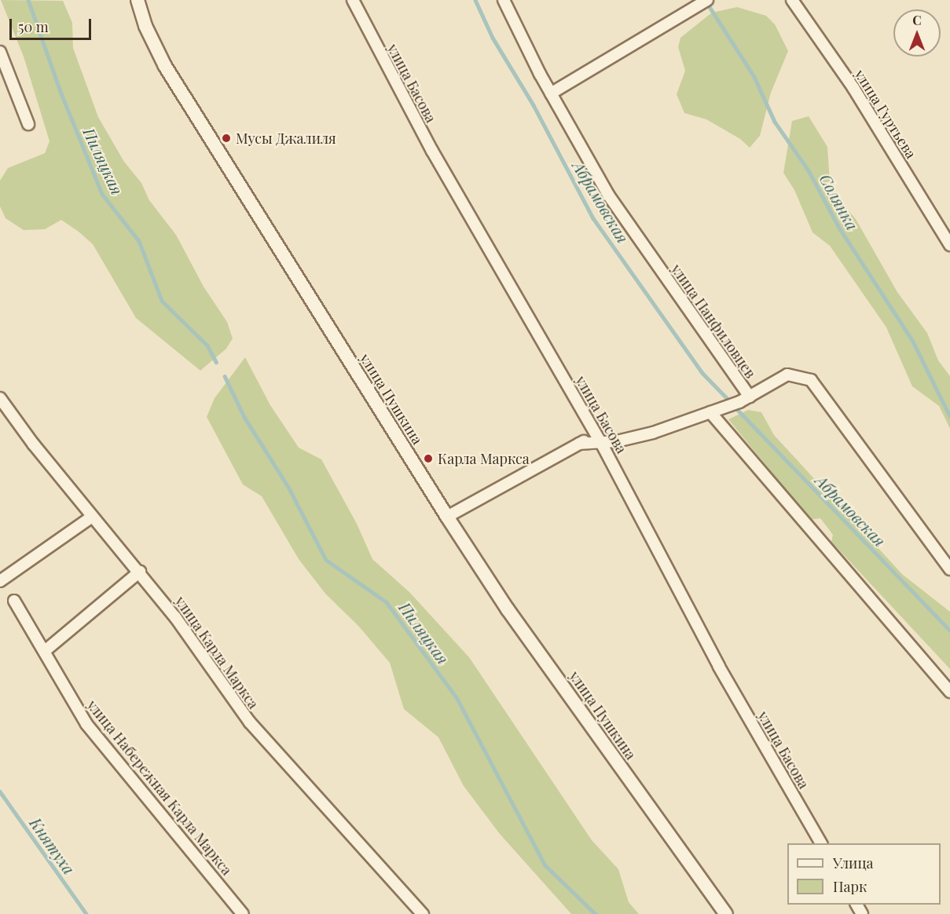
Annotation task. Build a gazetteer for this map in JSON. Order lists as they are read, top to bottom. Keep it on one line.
{"streets":{"street":["улица Басова","улица Гуртьева","улица Панфиловцев","улица Пушкина","улица Карла Маркса","улица Набережная Карла Маркса"]},"water":["Пиляцкая","Абрамовская","Солянка","Княтуха"],"places":["Мусы Джалиля","Карла Маркса"],"legend":["Улица","Парк"],"scale_bar":"50 m","north":"top"}
